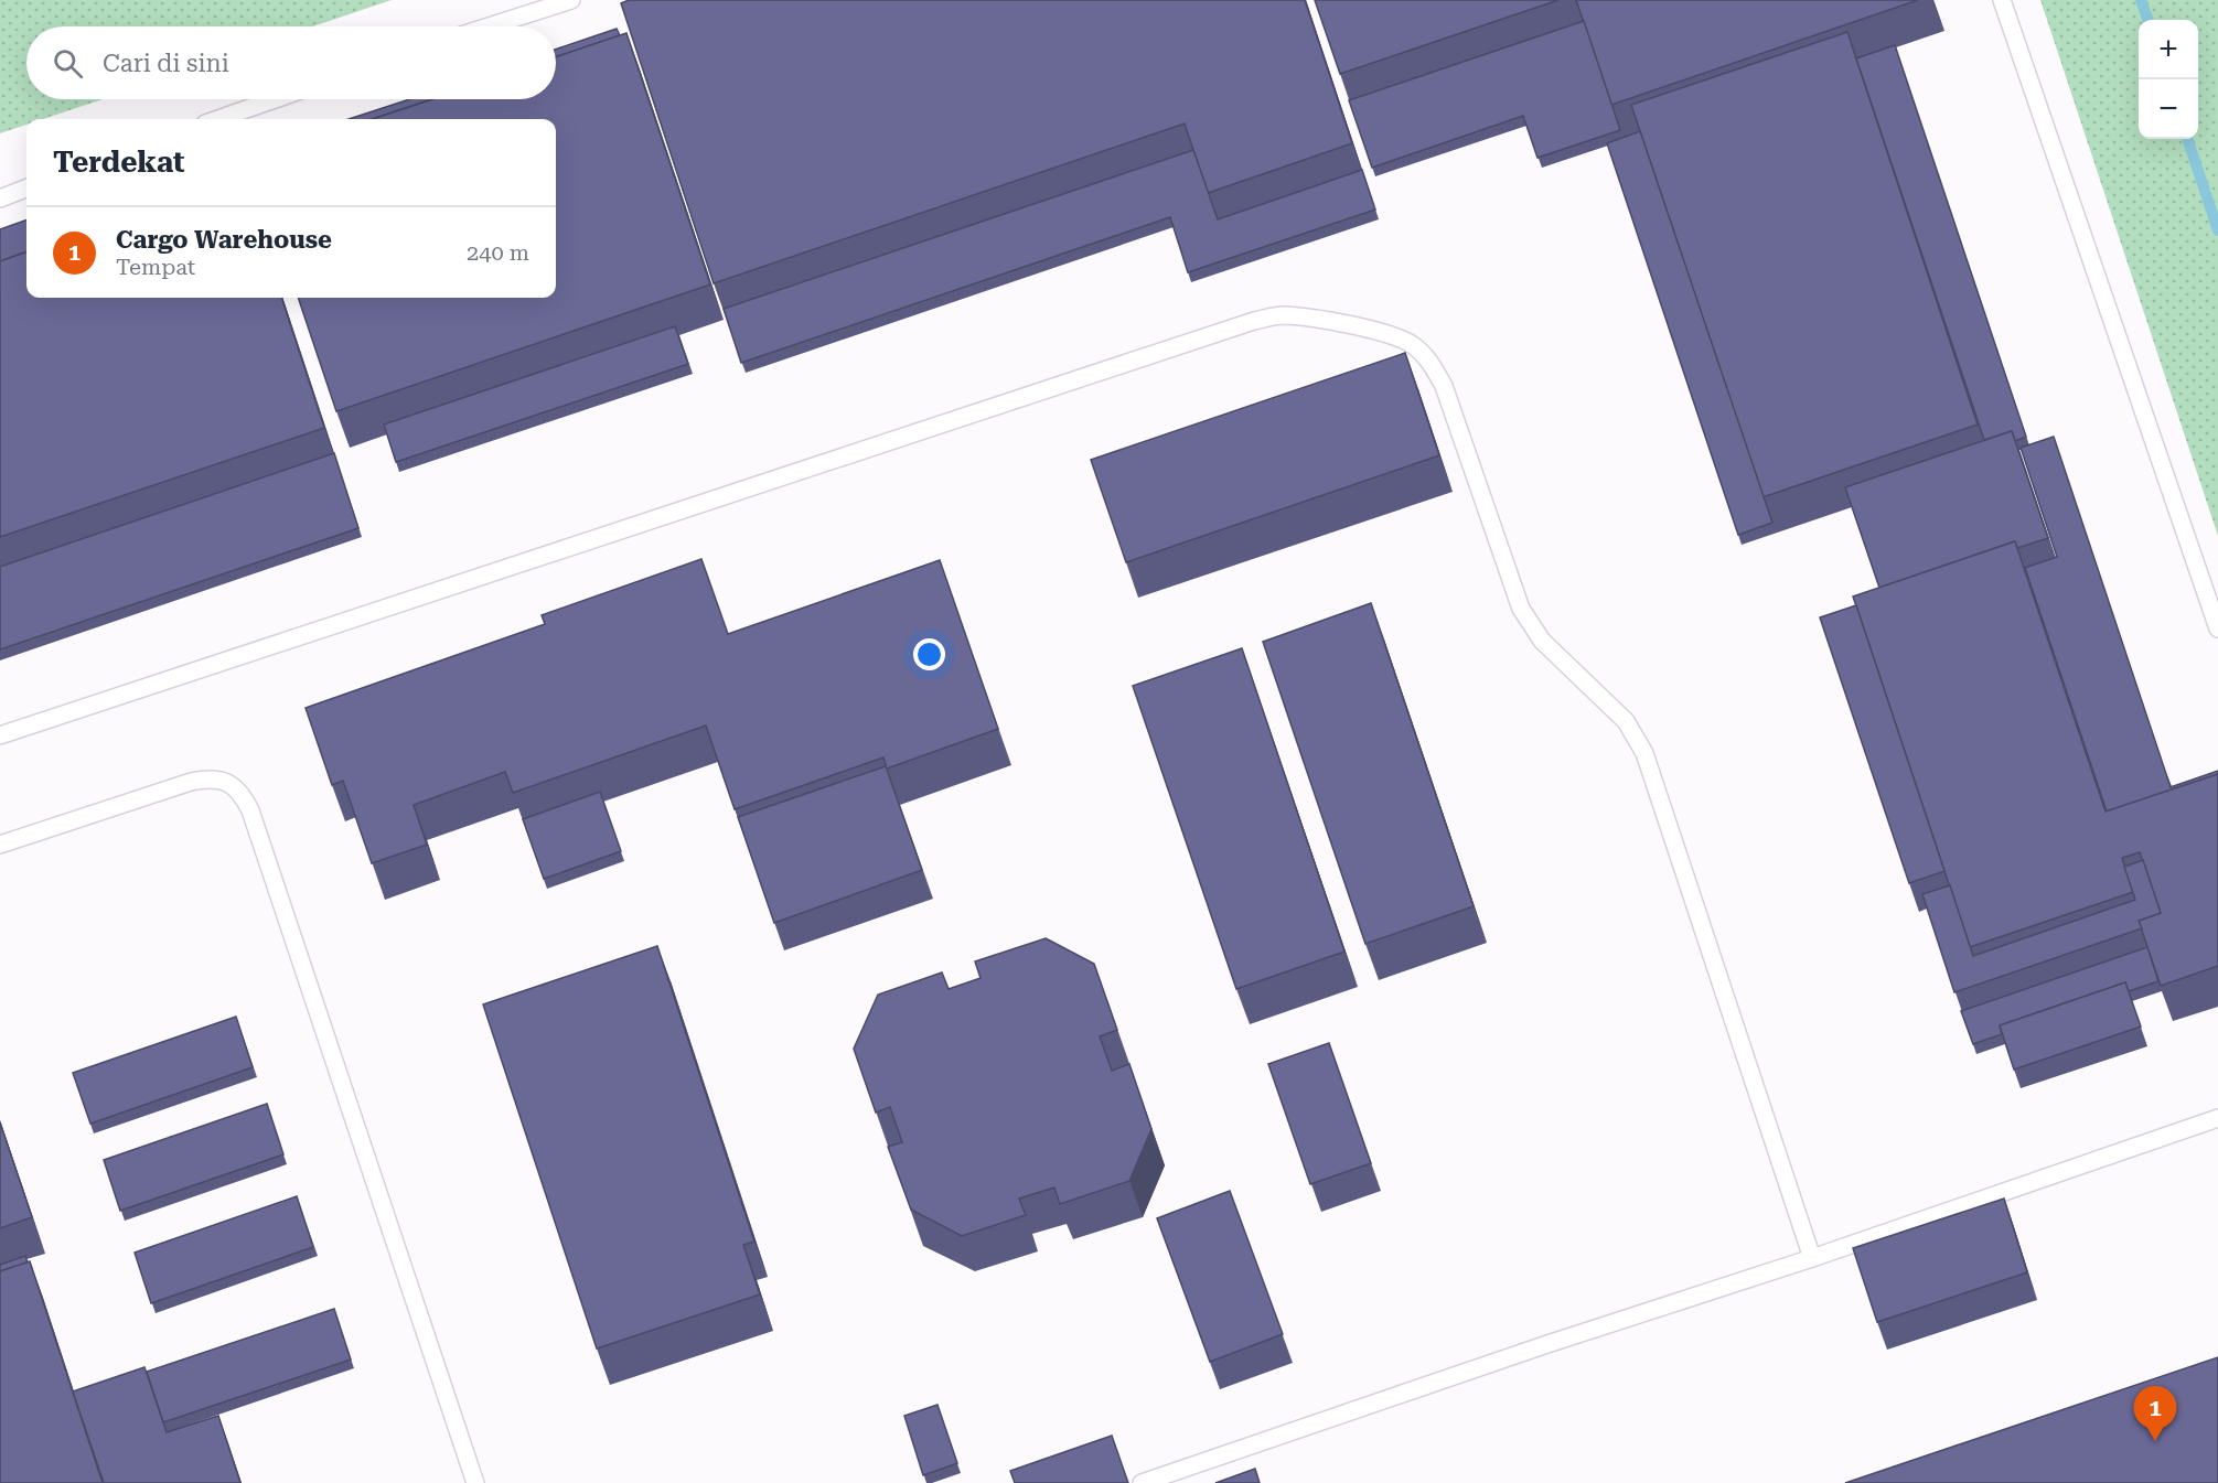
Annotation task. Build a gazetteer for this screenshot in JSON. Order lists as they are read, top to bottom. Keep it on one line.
{"page":{"map_buttons":["+","−"],"search":"Cari di sini","heading":"Terdekat","list":[{"mark":"1","name":"Cargo Warehouse","note":"Tempat","value":"240 m"}],"pins":"1"}}
